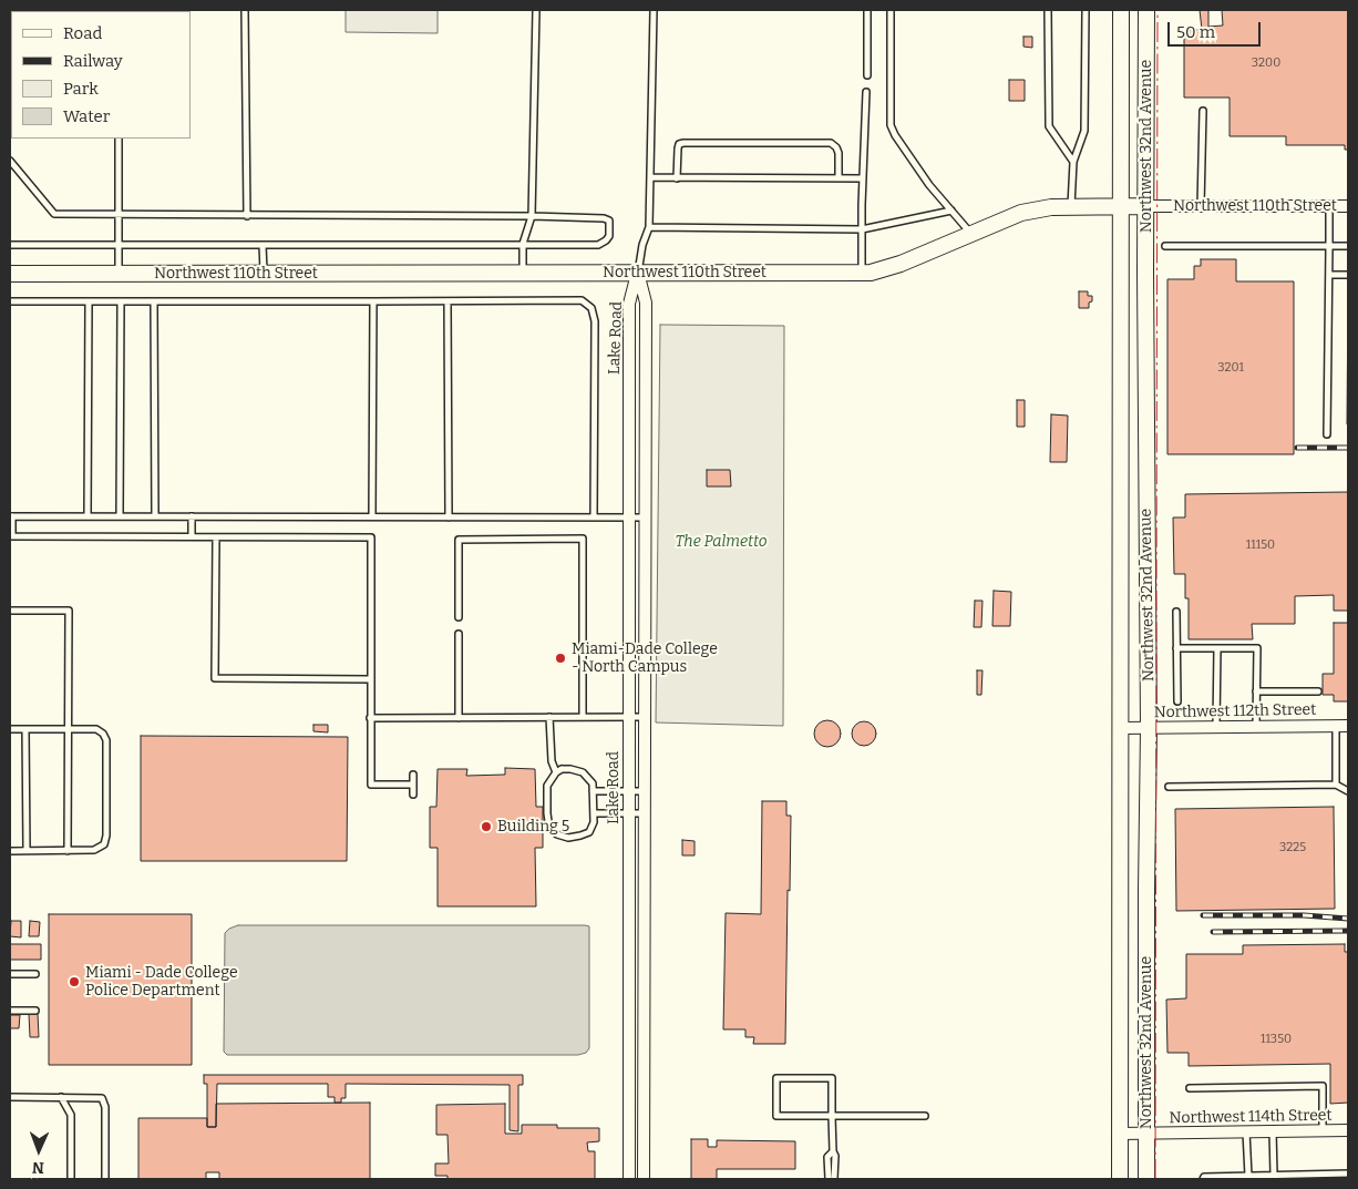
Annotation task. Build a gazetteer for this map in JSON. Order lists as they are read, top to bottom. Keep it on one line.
{"streets":{"main road":["Northwest 32nd Avenue","Northwest 110th Street"],"street":["Lake Road","Northwest 112th Street","Northwest 114th Street"]},"crossings":[["Northwest 32nd Avenue","Northwest 110th Street"],["Northwest 32nd Avenue","Northwest 112th Street"],["Northwest 32nd Avenue","Northwest 114th Street"],["Northwest 110th Street","Lake Road"]],"parks":["The Palmetto"],"places":["Miami-Dade College - North Campus","Building 5","Miami - Dade College Police Department"],"house_numbers":["3200","3201","11150","3225","11350"],"legend":["Road","Railway","Park","Water"],"scale_bar":"50 m","north":"bottom"}
